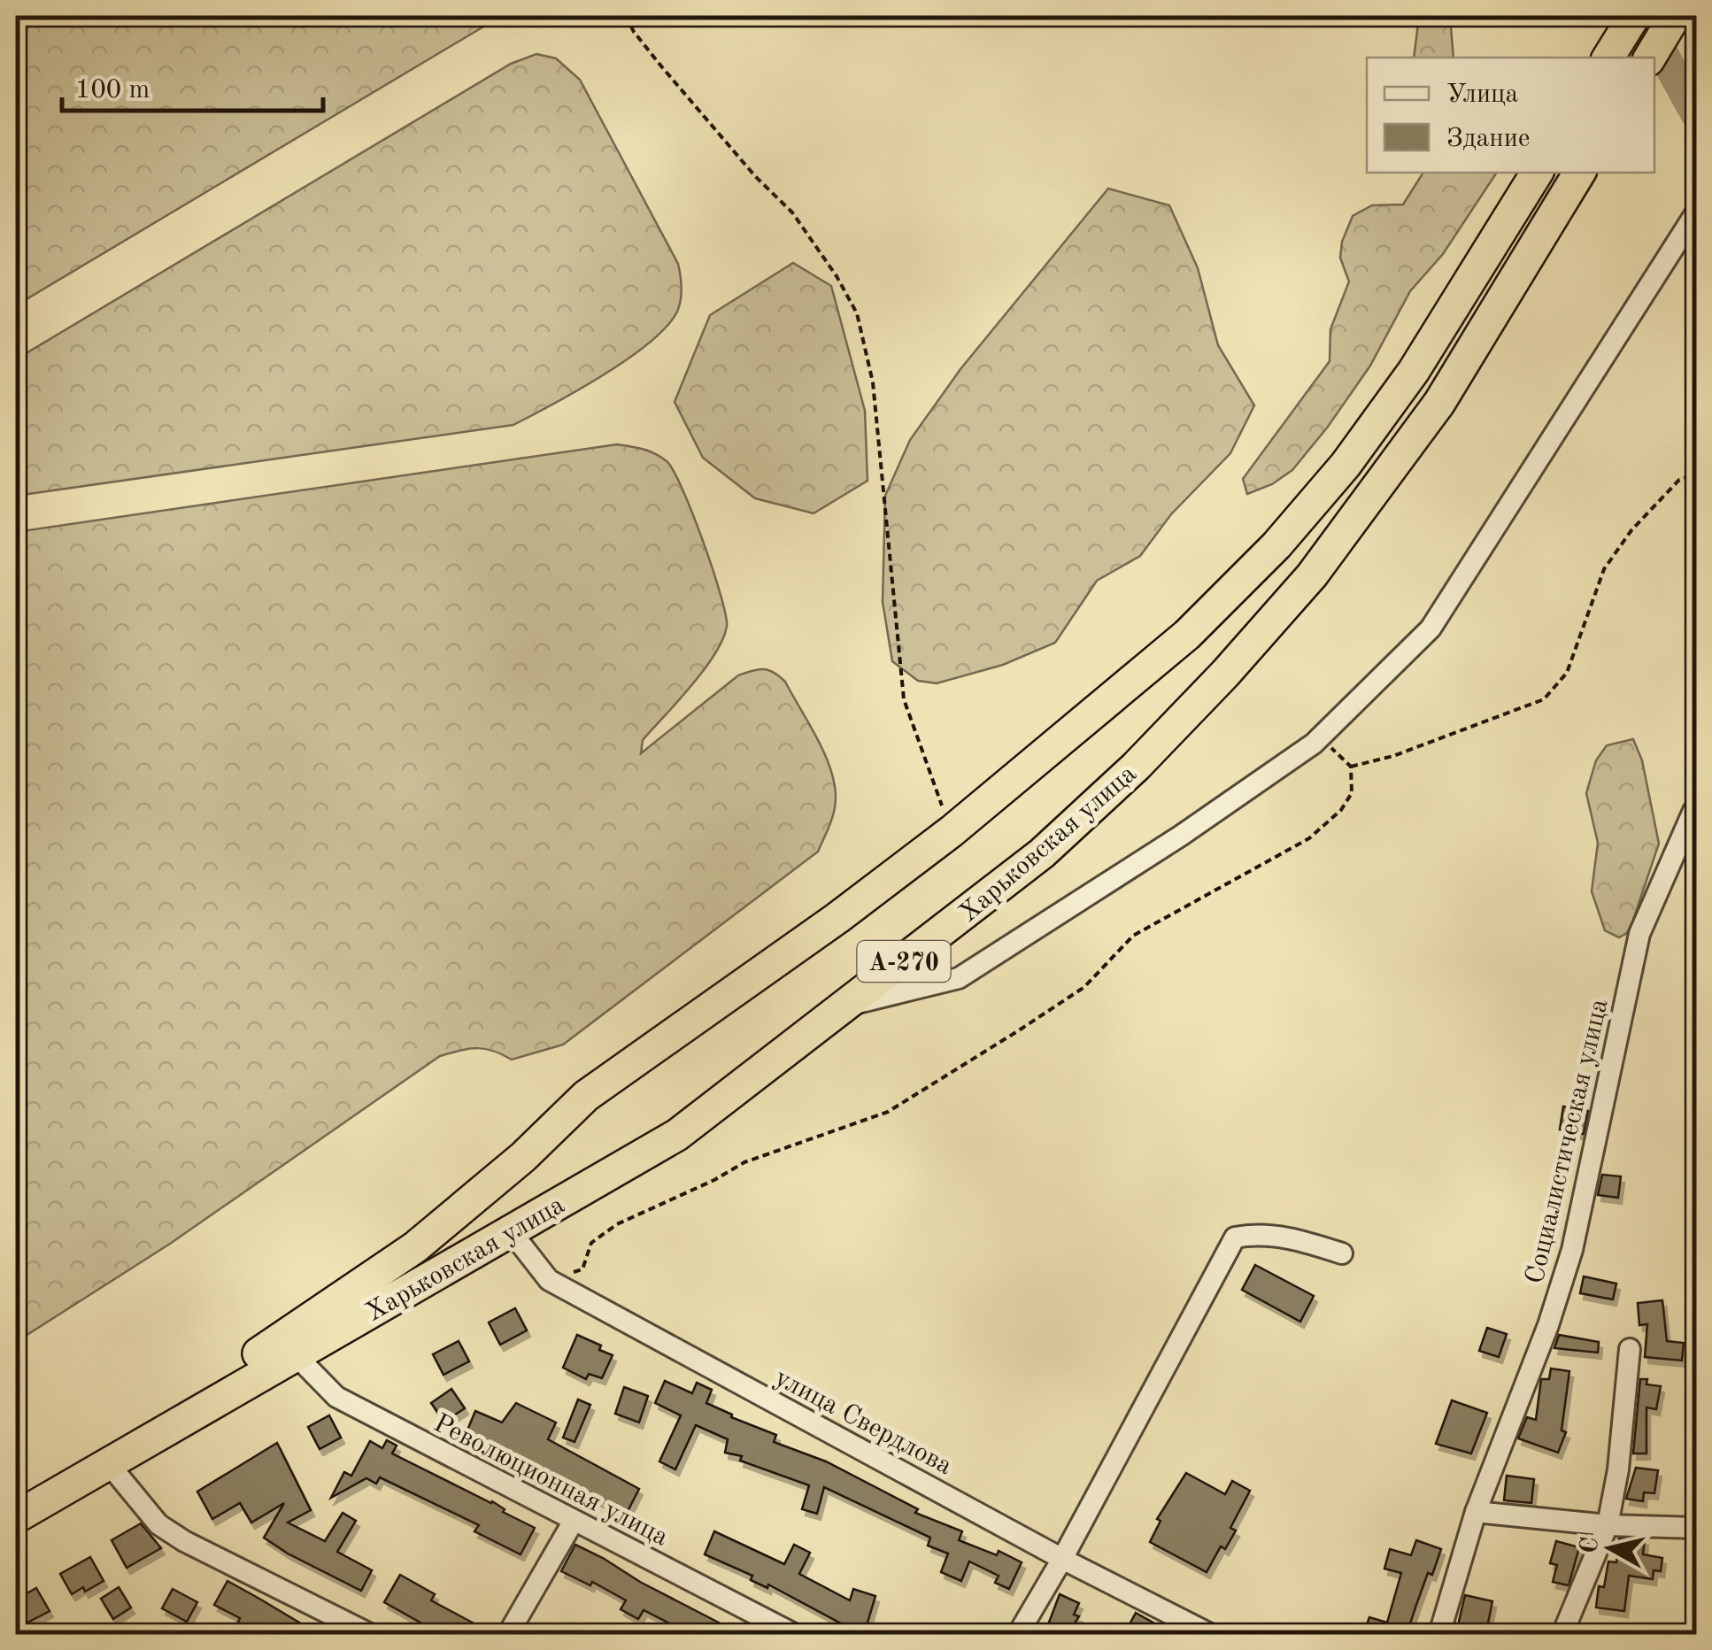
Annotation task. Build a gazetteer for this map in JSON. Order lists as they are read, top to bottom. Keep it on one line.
{"streets":{"highway":["Харьковская улица","А-270"],"street":["Социалистическая улица","улица Свердлова","Революционная улица"]},"crossings":[["Харьковская улица","улица Свердлова"],["Харьковская улица","Революционная улица"]],"legend":["Улица","Здание"],"scale_bar":"100 m","north":"left"}
